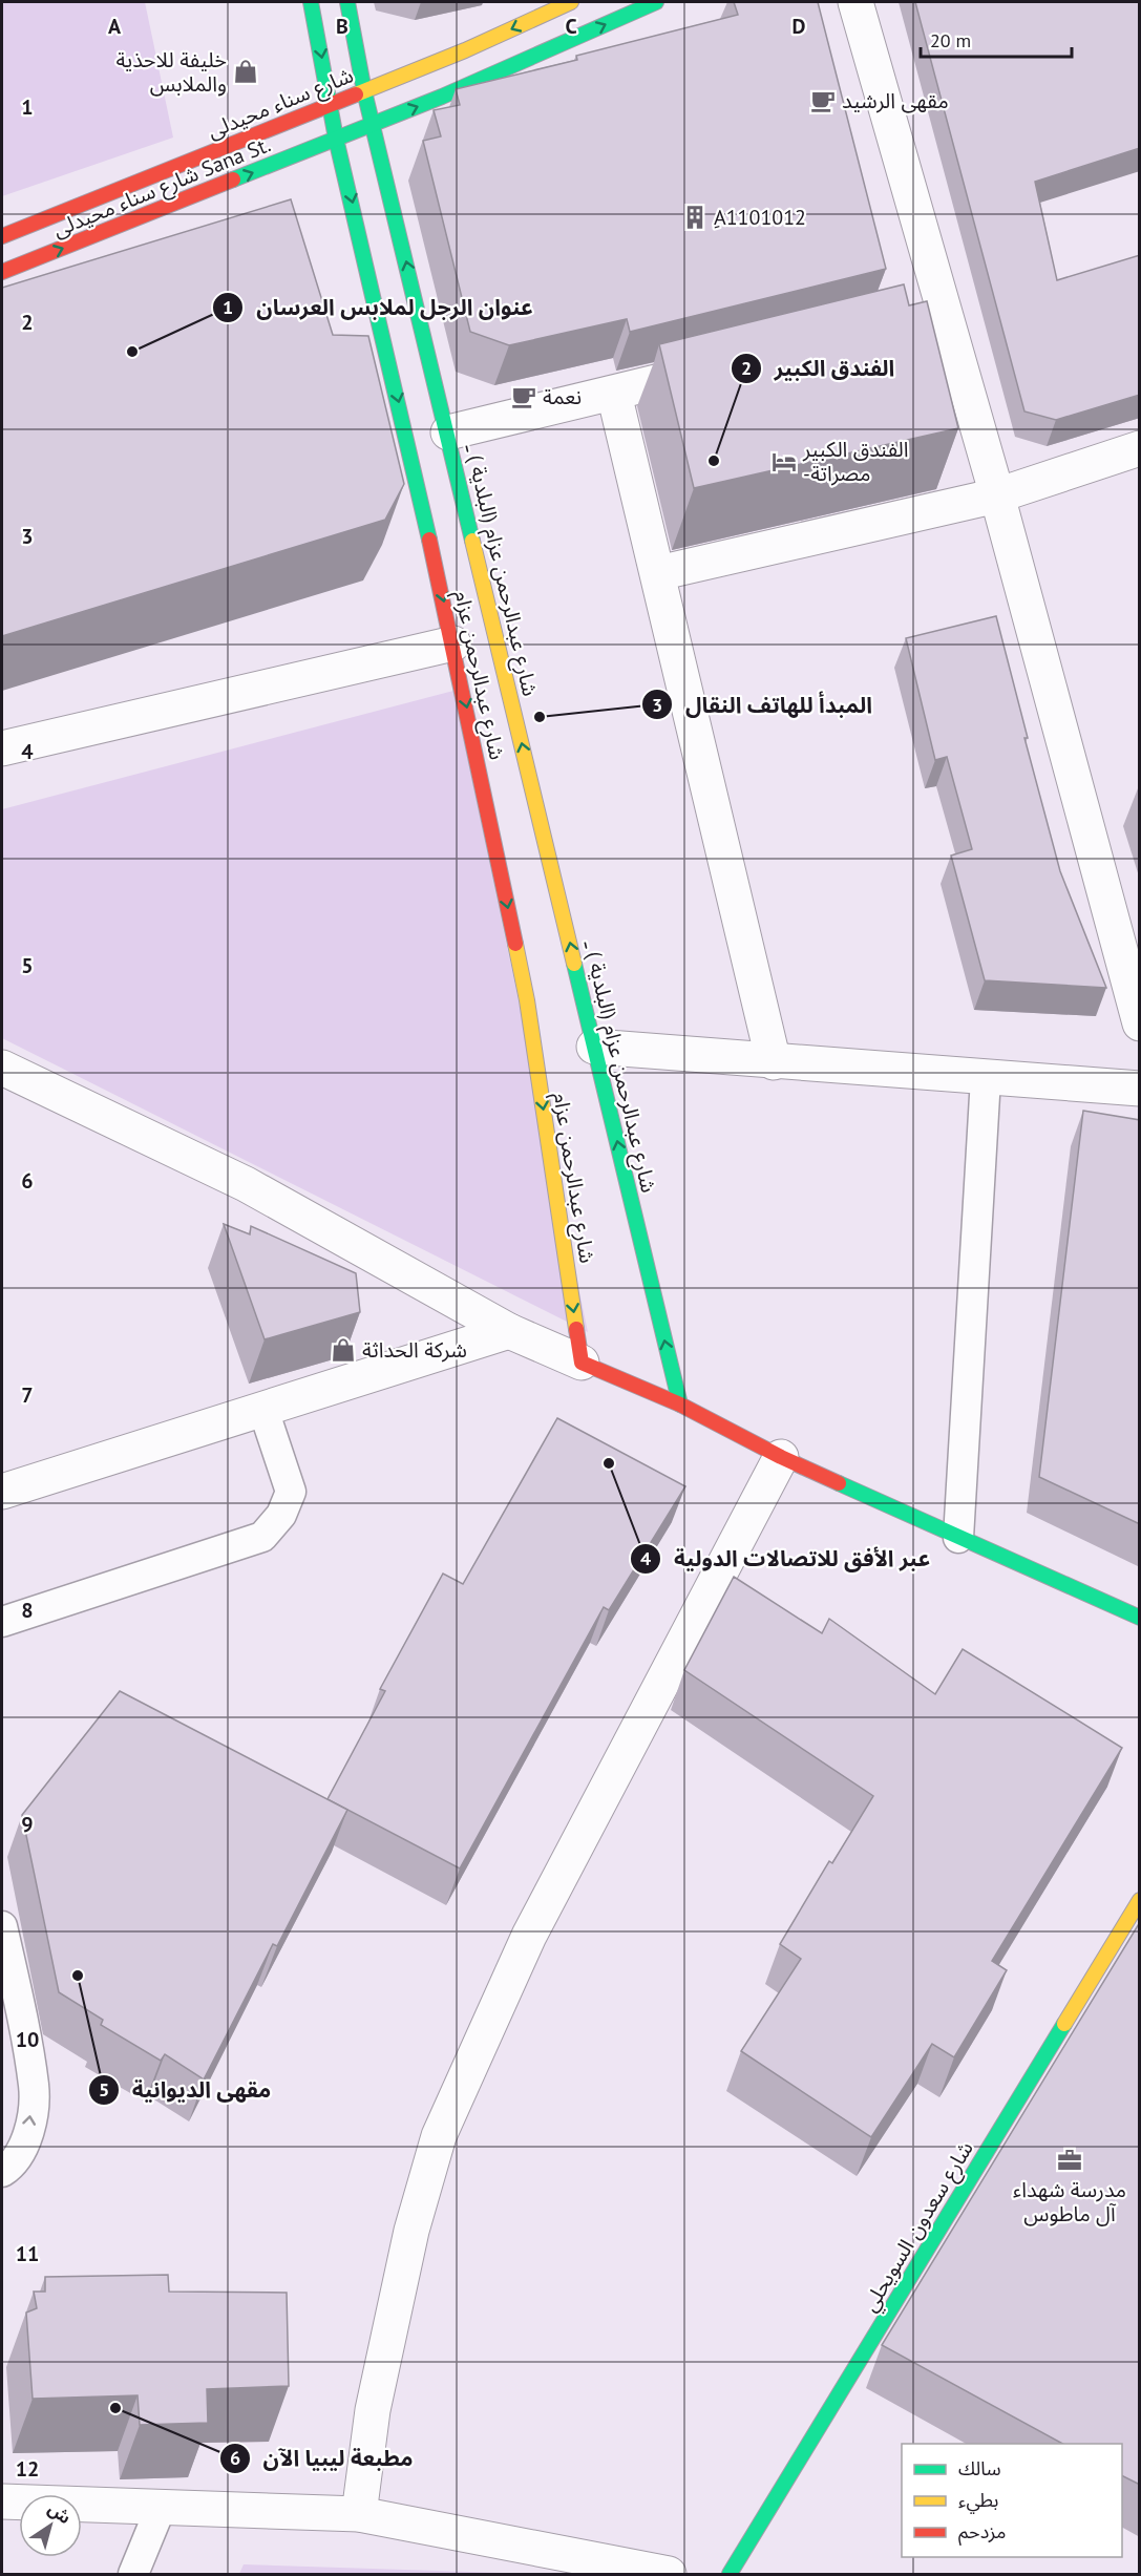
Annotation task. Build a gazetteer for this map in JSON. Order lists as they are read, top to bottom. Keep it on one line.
{"streets":{"main road":["شارع سناء محيدلى","شارع سناء محيدلى Sana St.","شارع عبدالرحمن عزام (البلدية ) ـ","شارع عبدالرحمن عزام","شارع سعدون السويحلي"]},"crossings":[["شارع سناء محيدلى","شارع عبدالرحمن عزام (البلدية ) ـ"],["شارع سناء محيدلى","شارع عبدالرحمن عزام"],["شارع سناء محيدلى Sana St.","شارع عبدالرحمن عزام"]],"one_way":["شارع سناء محيدلى Sana St.","شارع عبدالرحمن عزام (البلدية ) ـ","شارع عبدالرحمن عزام"],"places":{"shop":["خليفة للاحذية والملابس","شركة الحداثة"],"cafe":["مقهى الرشيد","نعمة"],"building":["ِA1101012"],"other":["عنوان الرجل لملابس العرسان","الفندق الكبير","المبدأ للهاتف النقال","عبر الأفق للاتصالات الدولية","مقهى الديوانية","مطبعة ليبيا الآن"],"hotel":["الفندق الكبير -مصراتة"],"office":["مدرسة شهداء آل ماطوس"]},"legend":["سالك","بطيء","مزدحم"],"scale_bar":"20 m","north":"top right","grid":{"columns":["A","B","C","D"],"rows":["1","2","3","4","5","6","7","8","9","10","11","12"]}}
